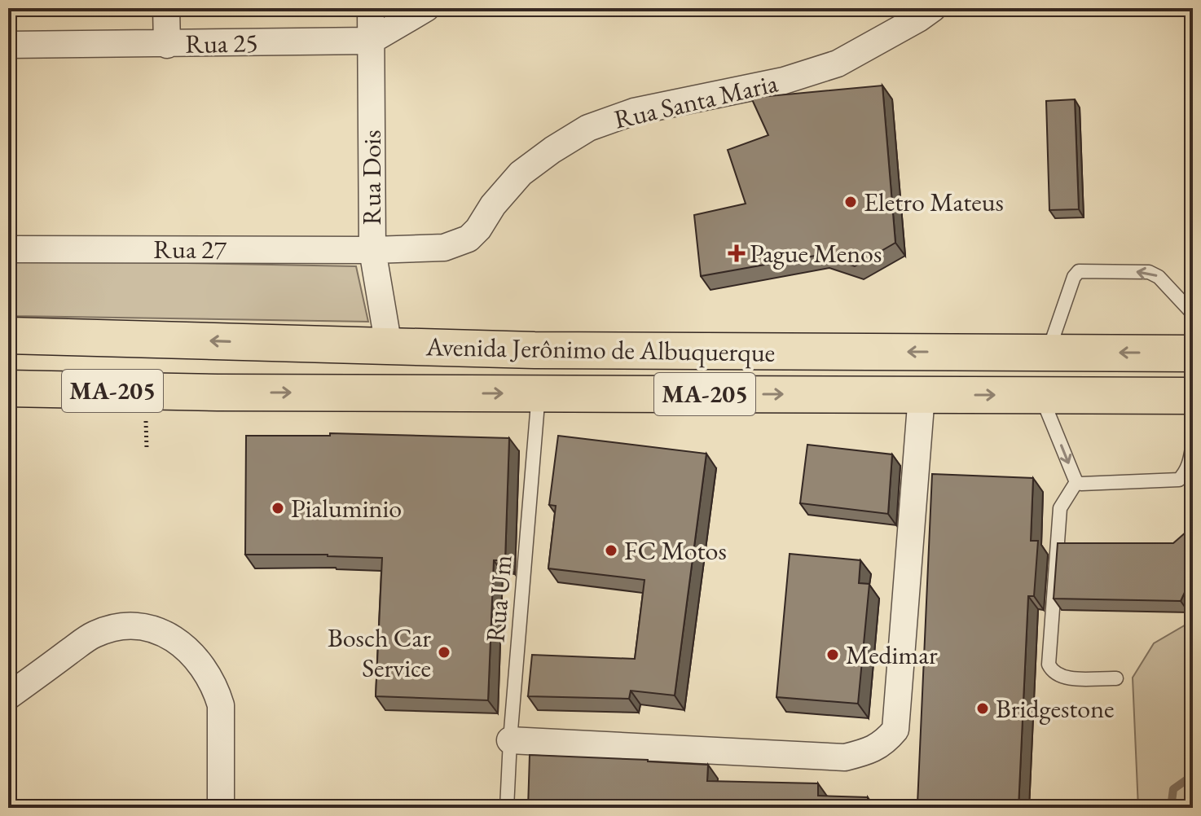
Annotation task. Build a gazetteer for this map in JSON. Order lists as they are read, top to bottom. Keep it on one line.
{"streets":{"main road":["Avenida Jerônimo de Albuquerque","MA-205"],"street":["Rua 25","Rua Santa Maria","Rua Dois","Rua 27"],"lane":["Rua Um"]},"crossings":[["Rua 25","Rua Dois"],["Rua Santa Maria","Rua Dois"],["Rua Santa Maria","Rua 27"],["Rua Dois","Rua 27"],["Rua Dois","Avenida Jerônimo de Albuquerque"],["Avenida Jerônimo de Albuquerque","Rua Um"]],"places":{"other":["Eletro Mateus","Pialuminio","FC Motos","Bosch Car Service","Medimar","Bridgestone"],"health":["Pague Menos"]}}
